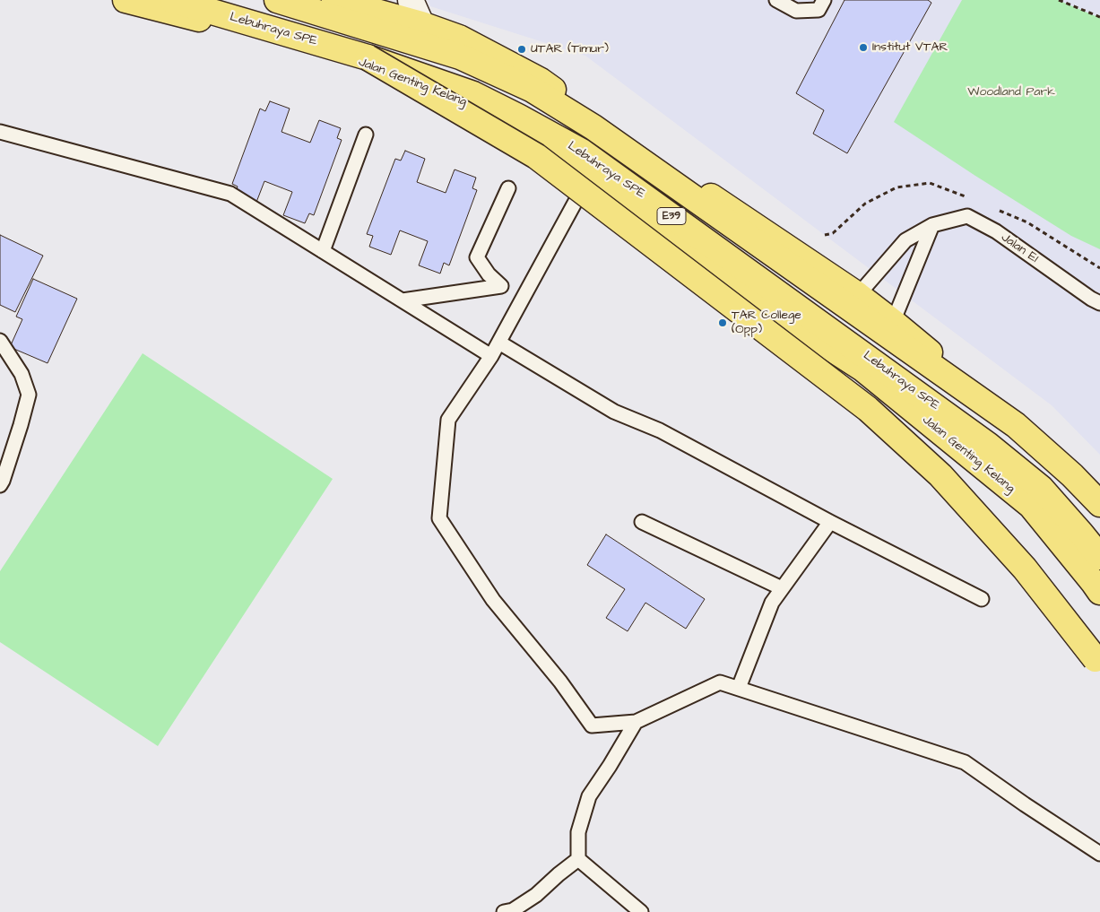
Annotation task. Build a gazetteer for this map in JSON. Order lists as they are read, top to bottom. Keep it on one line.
{"streets":{"main road":["Lebuhraya SPE","Jalan Genting Kelang","E39"],"lane":["Jalan E1"]},"parks":["Woodland Park"],"places":["Institut VTAR","UTAR (Timur)","TAR College (Opp)"]}
